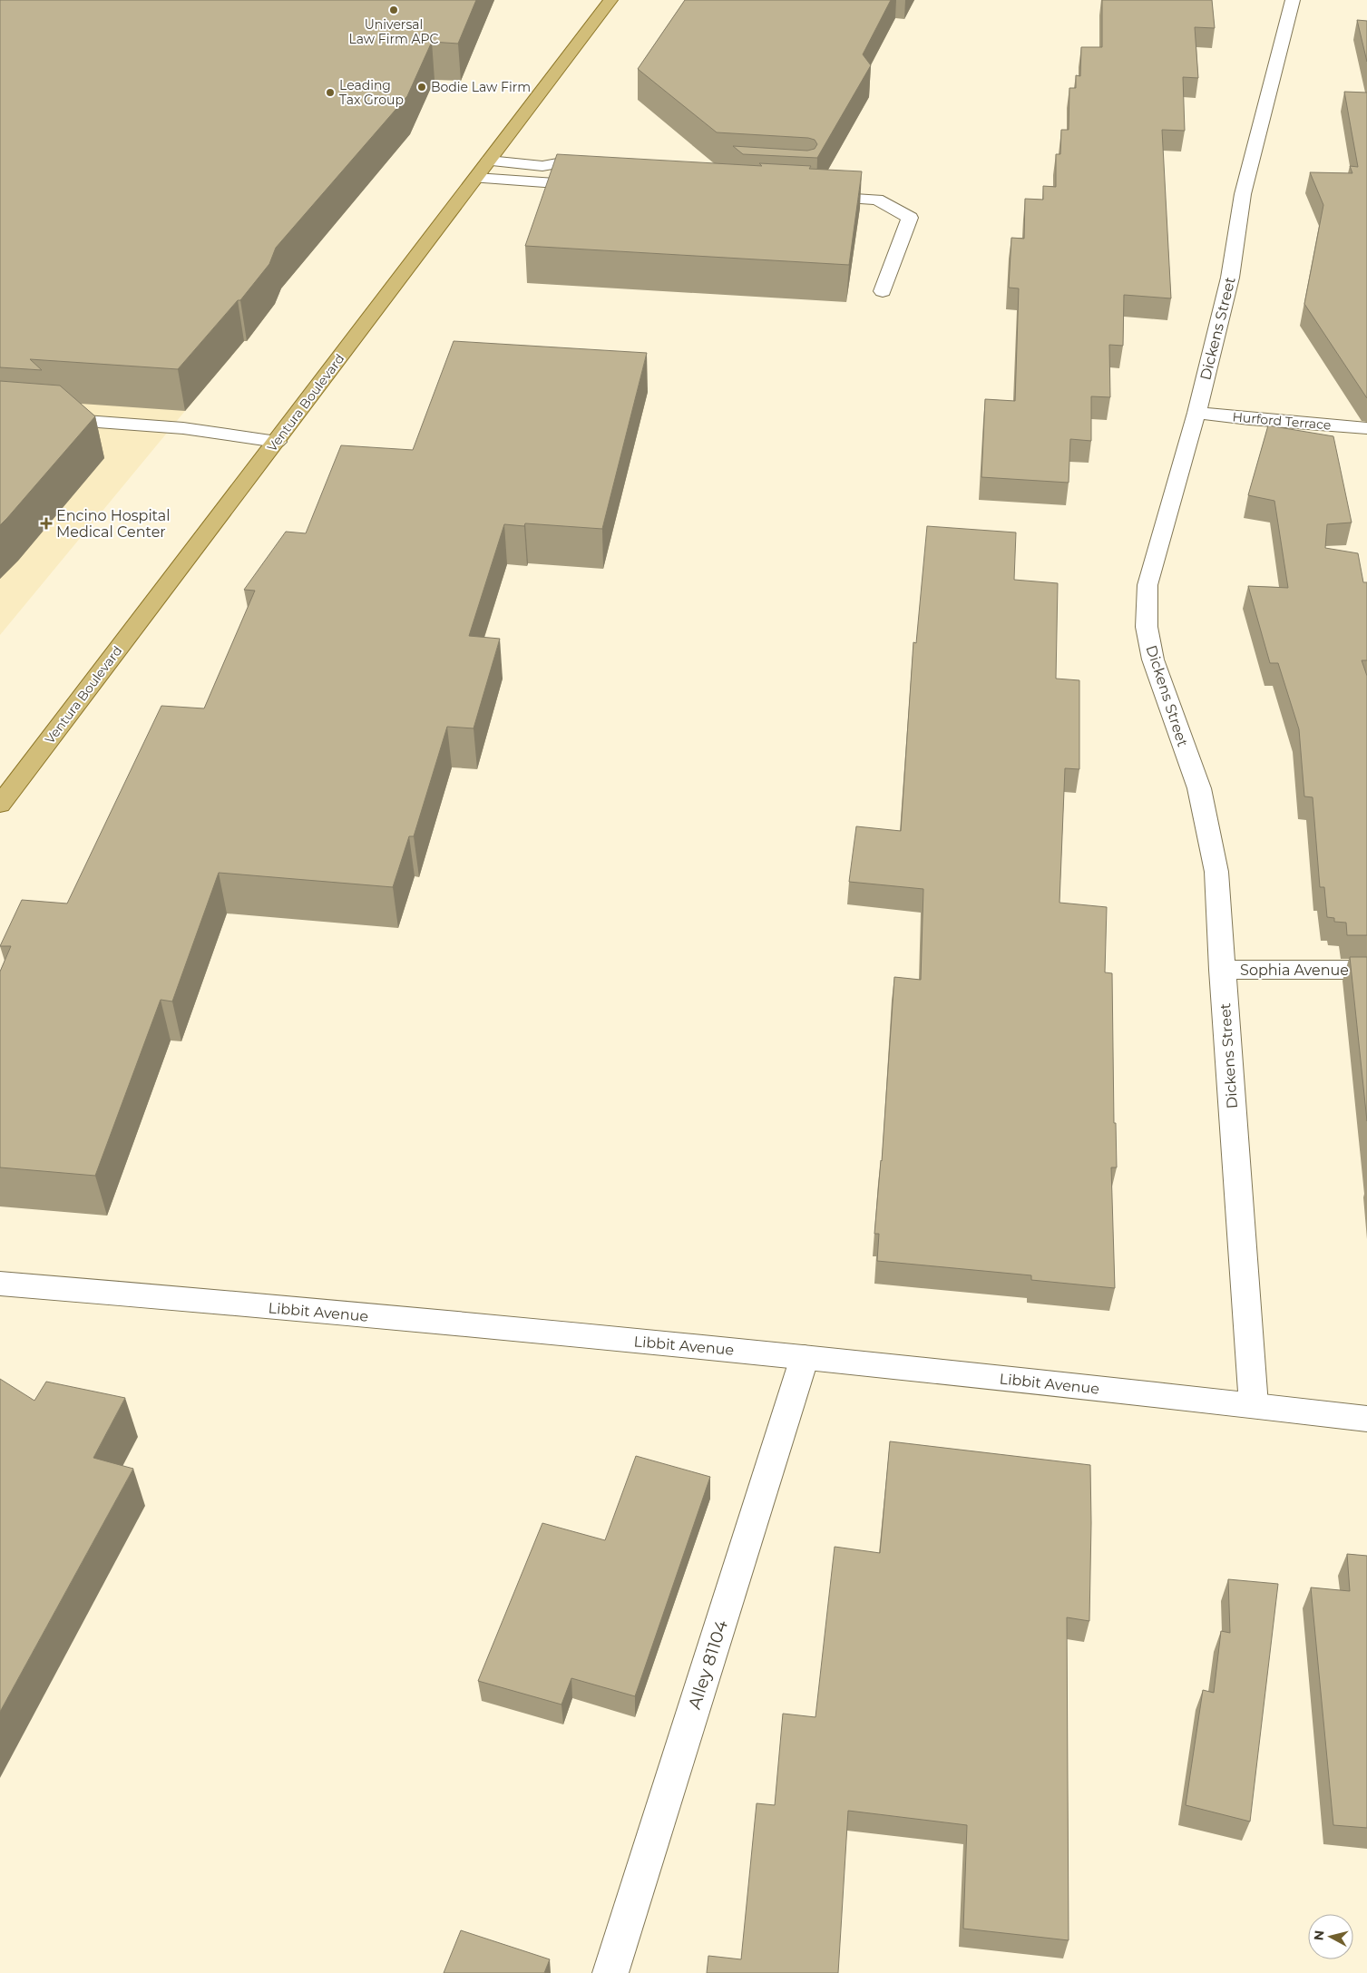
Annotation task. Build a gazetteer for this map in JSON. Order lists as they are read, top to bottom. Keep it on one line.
{"streets":{"main road":["Ventura Boulevard"],"street":["Dickens Street","Hurford Terrace","Sophia Avenue","Libbit Avenue","Alley 81104"]},"crossings":[["Dickens Street","Hurford Terrace"],["Dickens Street","Sophia Avenue"],["Dickens Street","Libbit Avenue"],["Libbit Avenue","Alley 81104"]],"places":{"other":["Universal Law Firm APC","Bodie Law Firm","Leading Tax Group"],"health":["Encino Hospital Medical Center"]},"north":"left"}
